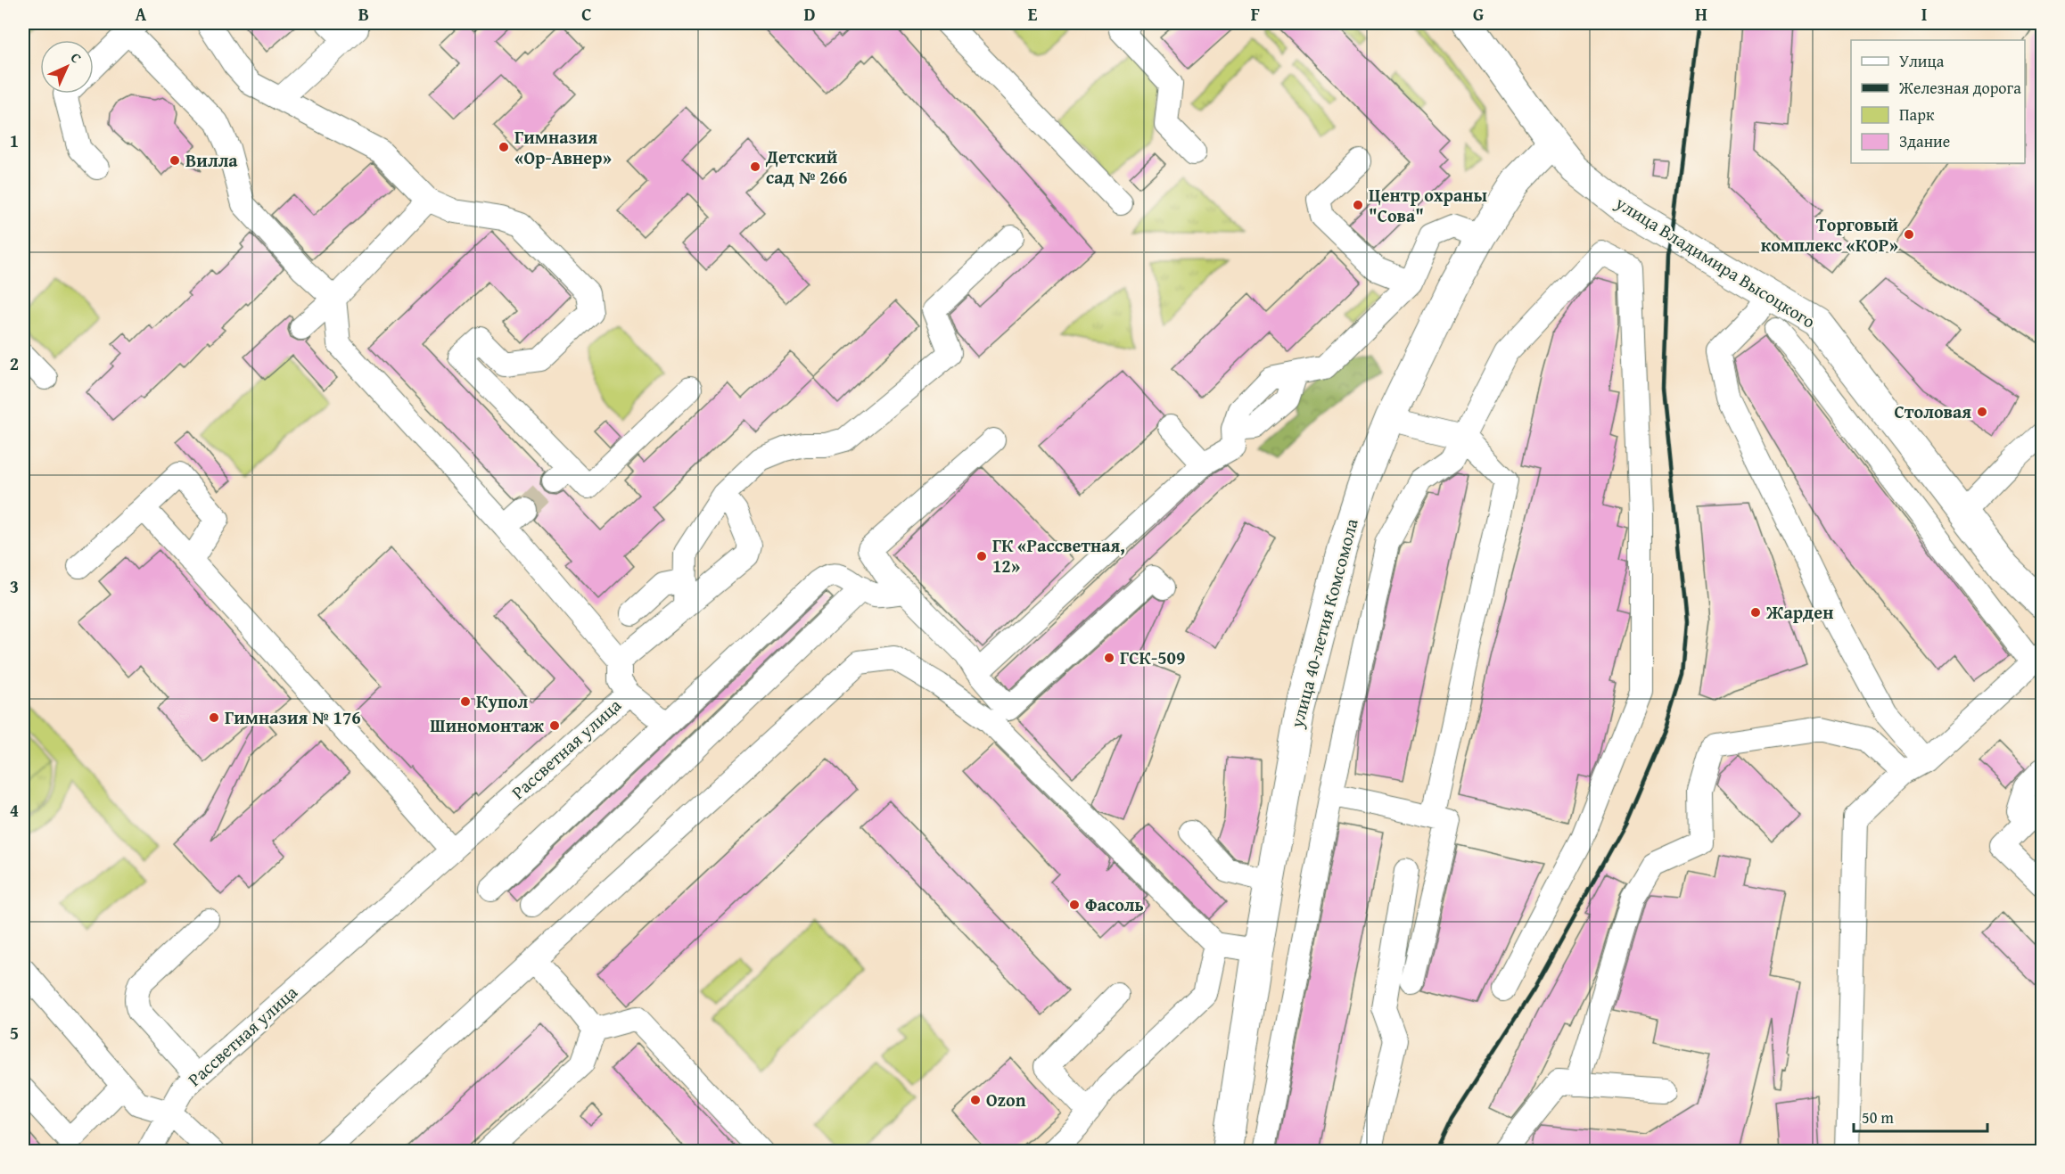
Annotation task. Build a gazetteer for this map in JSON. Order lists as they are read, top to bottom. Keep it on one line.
{"streets":{"main road":["улица Владимира Высоцкого","улица 40-летия Комсомола"],"street":["Рассветная улица"]},"crossings":[["улица Владимира Высоцкого","улица 40-летия Комсомола"]],"places":["Гимназия «Ор-Авнер»","Вилла","Детский сад № 266","Центр охраны \"Сова\"","Торговый комплекс «КОР»","Столовая","ГК «Рассветная, 12»","Жарден","ГСК-509","Купол","Гимназия № 176","Шиномонтаж","Фасоль","Ozon"],"legend":["Улица","Железная дорога","Парк","Здание"],"scale_bar":"50 m","north":"top right","grid":{"columns":["A","B","C","D","E","F","G","H","I"],"rows":["1","2","3","4","5"]}}
